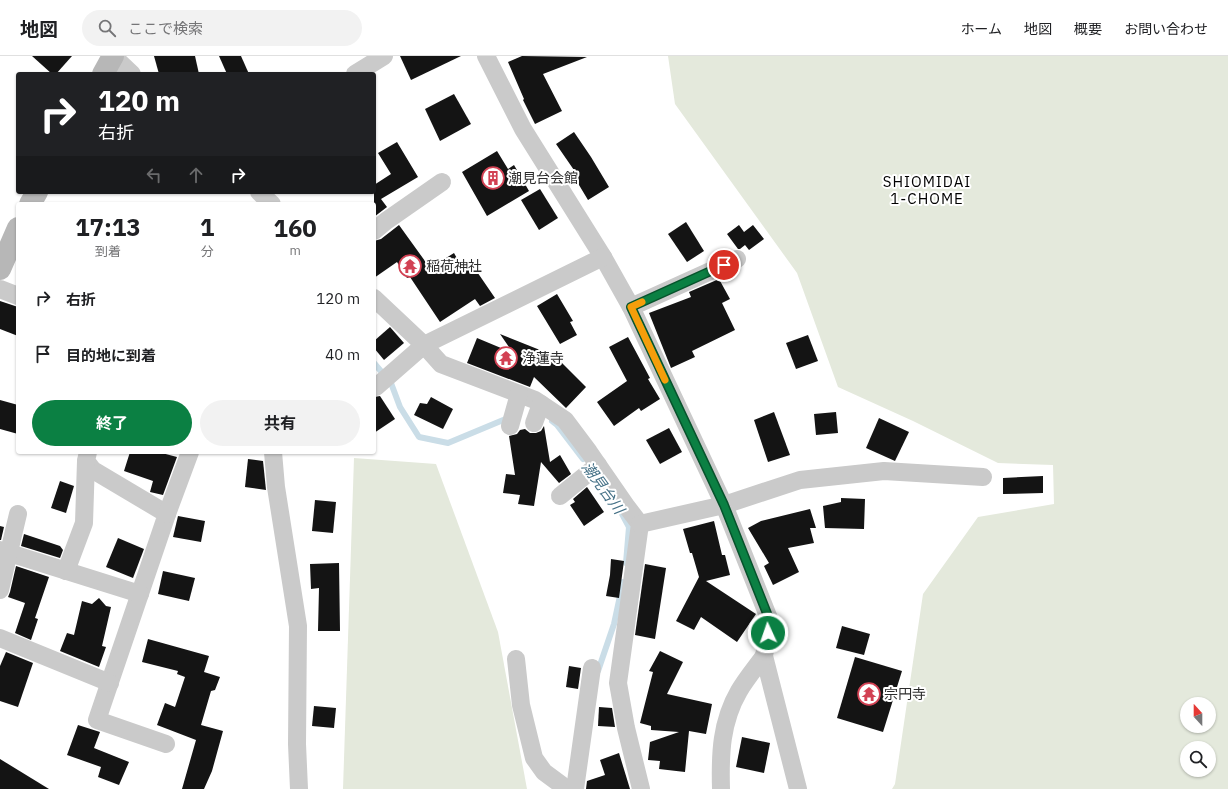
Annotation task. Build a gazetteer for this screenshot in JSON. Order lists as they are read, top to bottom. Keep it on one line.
{"districts":["SHIOMIDAI 1-CHOME"],"water":["潮見台川"],"places":{"building":["潮見台会館"],"temple":["稲荷神社","浄蓮寺","宗円寺"]},"north":"top","page":{"header":"地図","search":"ここで検索","nav":["ホーム","地図","概要","お問い合わせ"],"turn":["120 m","右折"],"eta":["17:13","到着","1","分","160","m"],"list":[{"name":"右折","value":"120 m"},{"name":"目的地に到着","value":"40 m"}],"buttons":["終了","共有"]}}
